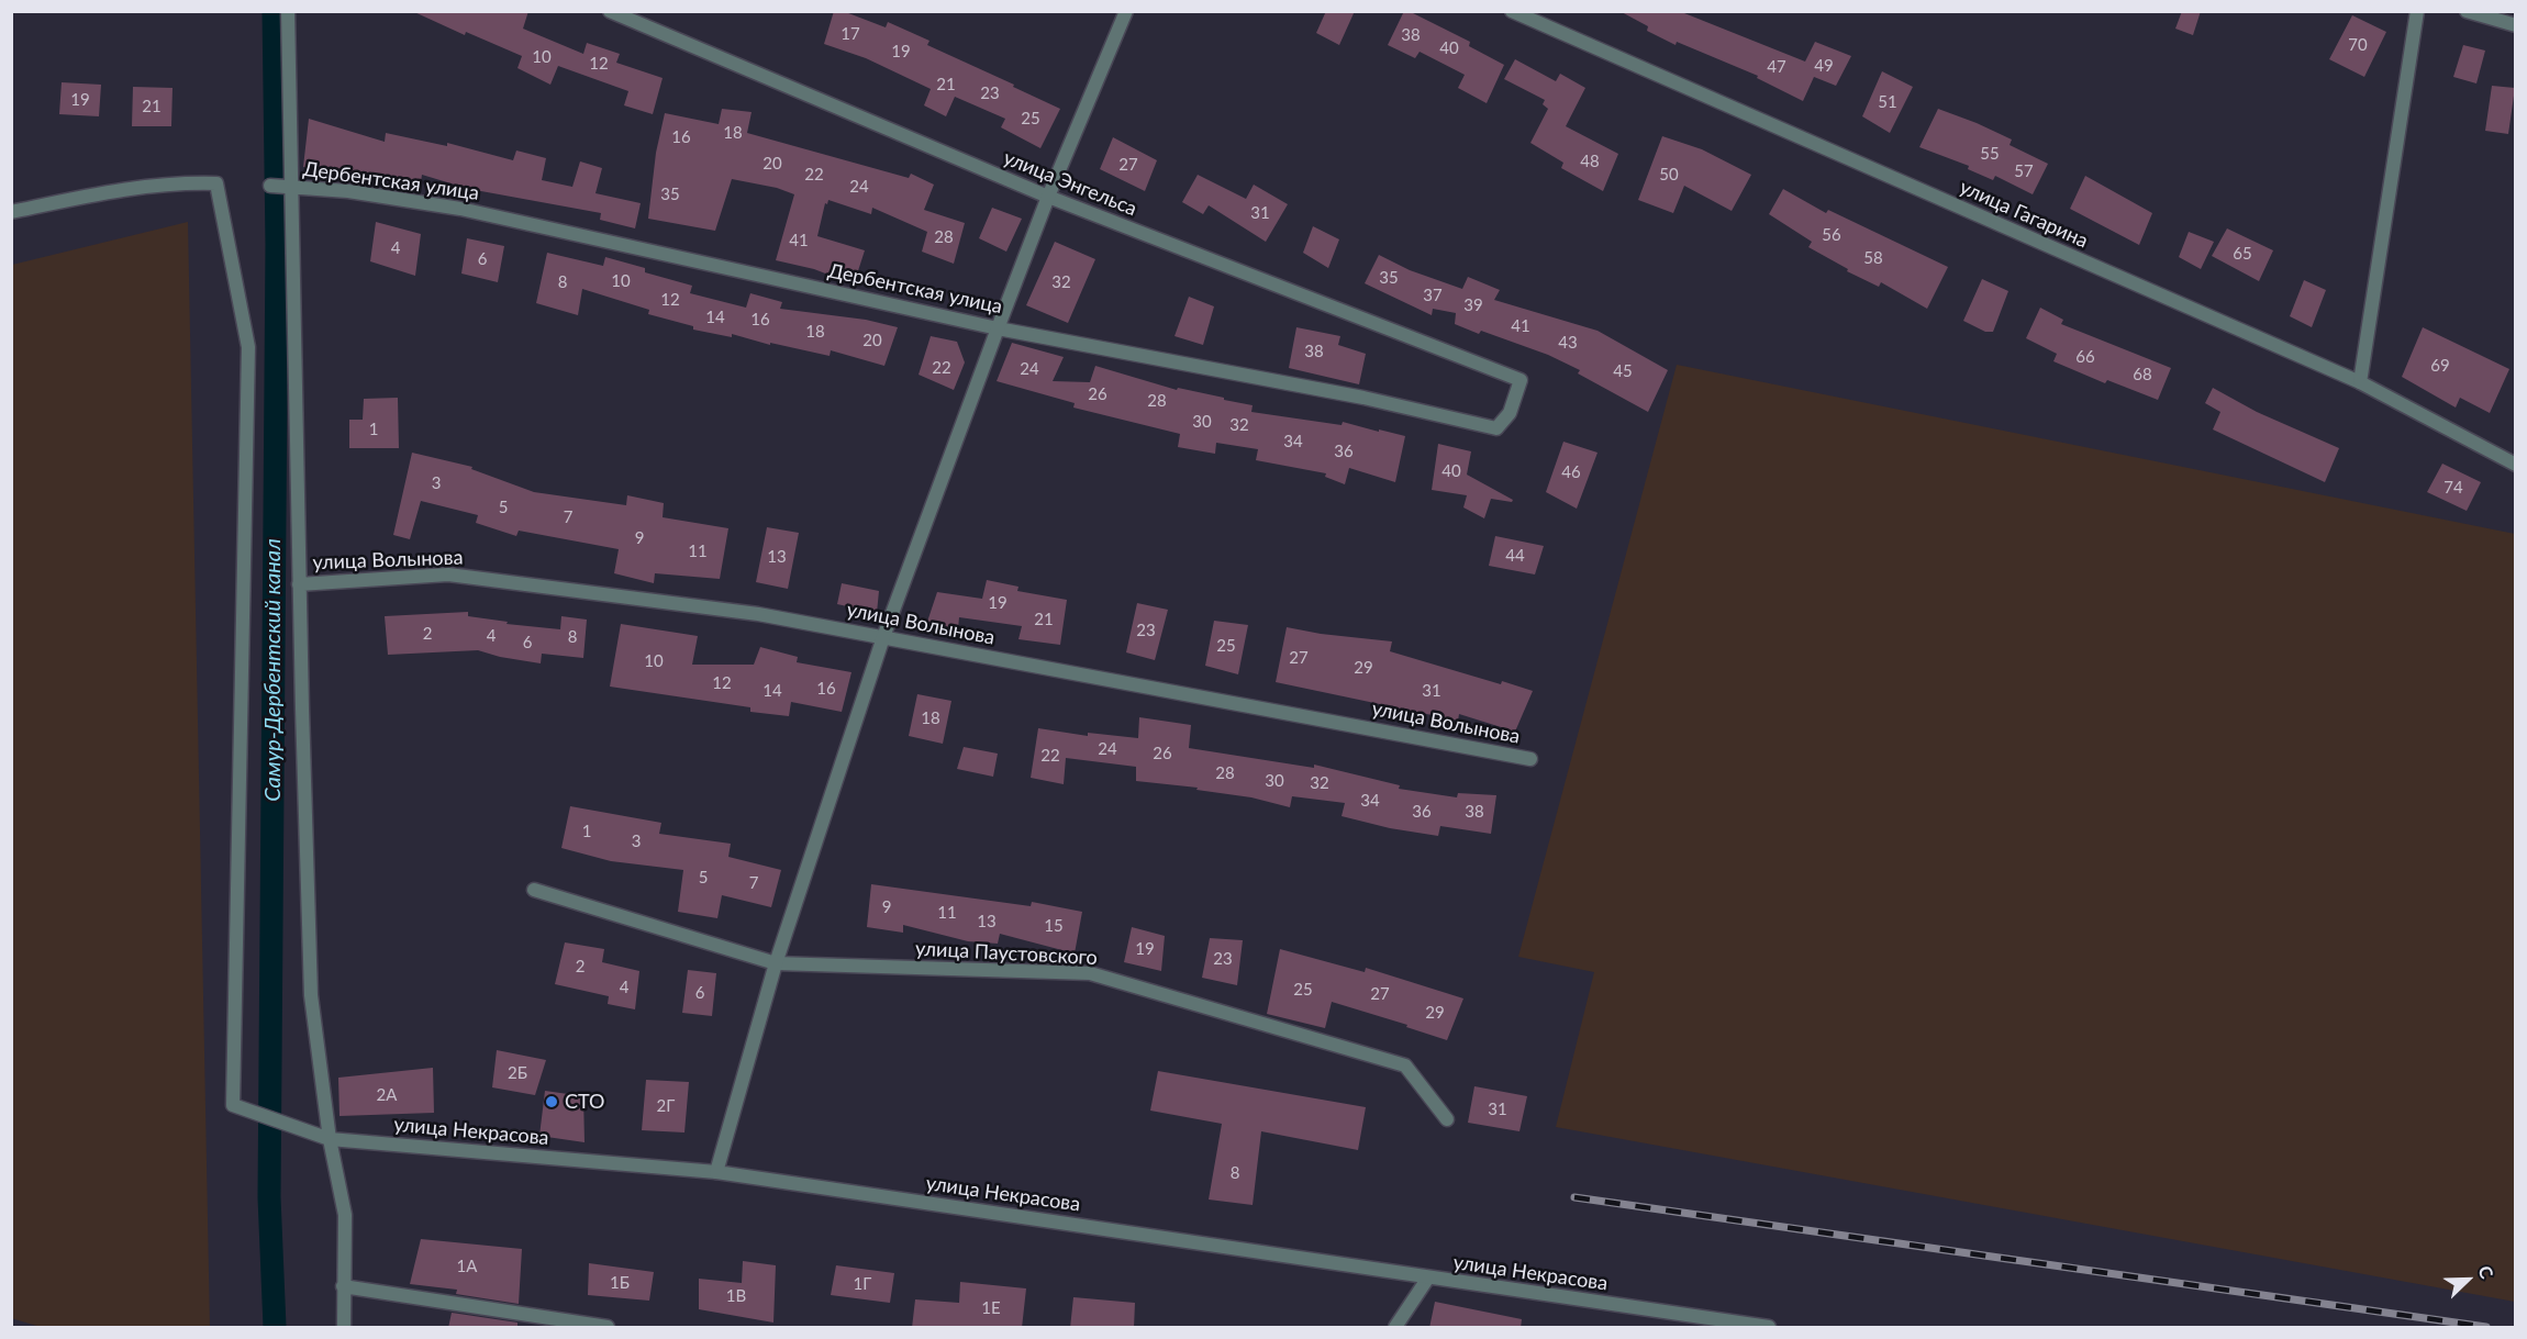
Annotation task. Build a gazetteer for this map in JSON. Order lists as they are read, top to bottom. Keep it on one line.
{"streets":{"street":["Дербентская улица","улица Энгельса","улица Гагарина","улица Волынова","улица Паустовского","улица Некрасова"]},"crossings":[["Дербентская улица","улица Энгельса"]],"water":["Самур-Дербентский канал"],"places":["СТО"],"house_numbers":["17","38","70","40","19","10","12","49","47","21","23","19","51","21","25","18","16","55","48","20","27","57","22","50","24","35","31","56","28","41","4","65","58","6","35","10","8","32","37","12","39","14","16","41","18","20","43","38","66","69","22","24","45","68","26","28","30","32","1","34","36","40","46","3","74","5","7","9","11","44","13","19","21","23","2","4","8","6","25","27","10","29","12","16","14","31","18","24","26","22","28","30","32","34","36","38","1","3","5","7","9","11","13","15","19","23","2","4","25","6","27","29","2Б","2А","2Г","31","8","1А","1Б","1Г","1В","1Е"],"north":"top right"}
